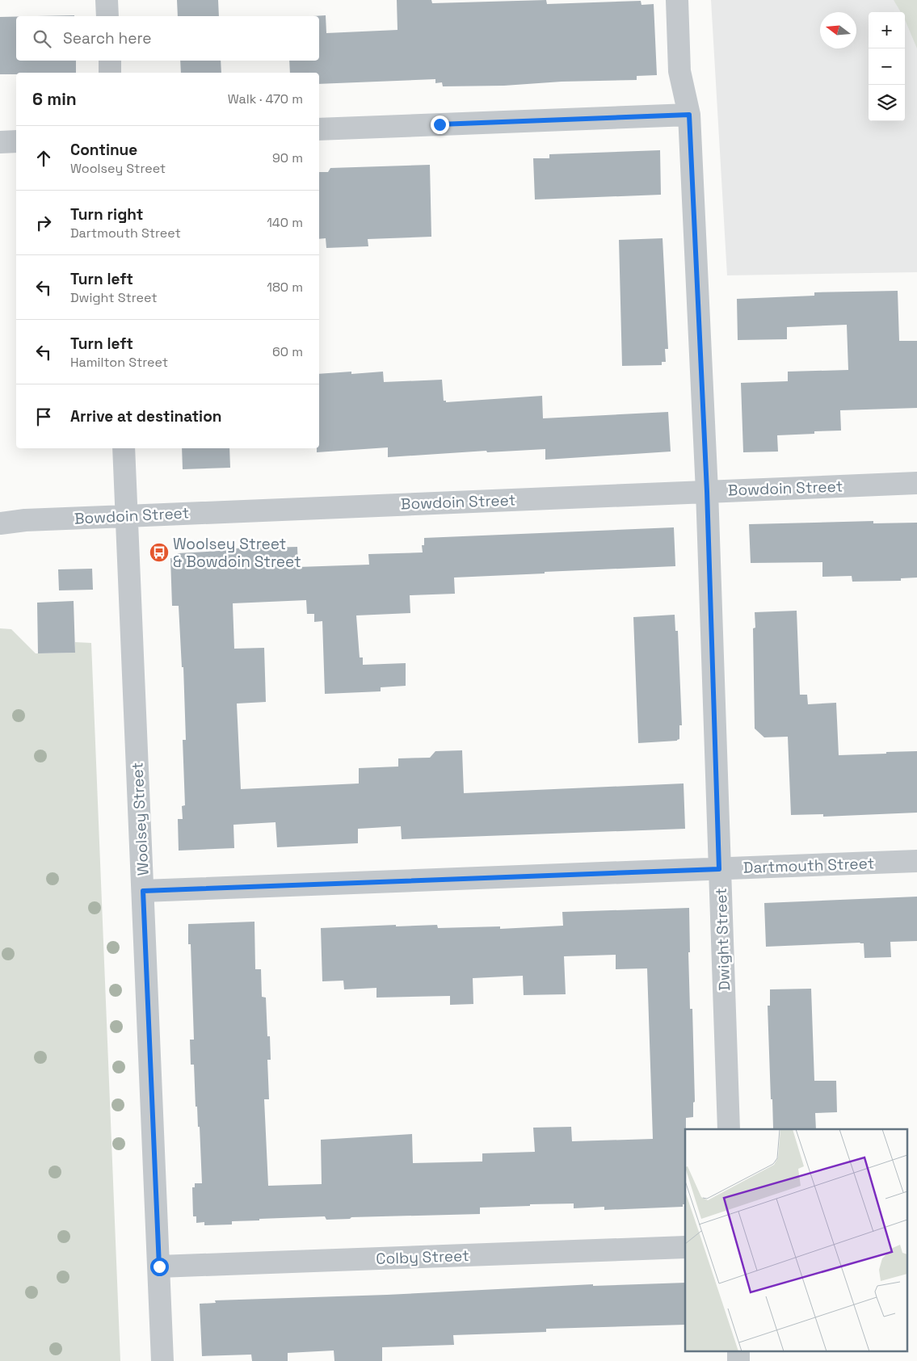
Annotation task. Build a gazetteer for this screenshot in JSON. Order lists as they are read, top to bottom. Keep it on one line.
{"streets":{"street":["Bowdoin Street","Woolsey Street","Dartmouth Street","Dwight Street","Colby Street"]},"crossings":[["Bowdoin Street","Woolsey Street"],["Bowdoin Street","Dwight Street"],["Woolsey Street","Dartmouth Street"],["Woolsey Street","Colby Street"],["Dartmouth Street","Dwight Street"]],"places":{"bus stop":["Woolsey Street & Bowdoin Street"]},"north":"left","page":{"map_buttons":["+","−"],"search":"Search here","heading":["6 min","Walk · 470 m"],"list":[["Continue","Woolsey Street","90 m"],["Turn right","Dartmouth Street","140 m"],["Turn left","Dwight Street","180 m"],["Turn left","Hamilton Street","60 m"],"Arrive at destination"]}}
